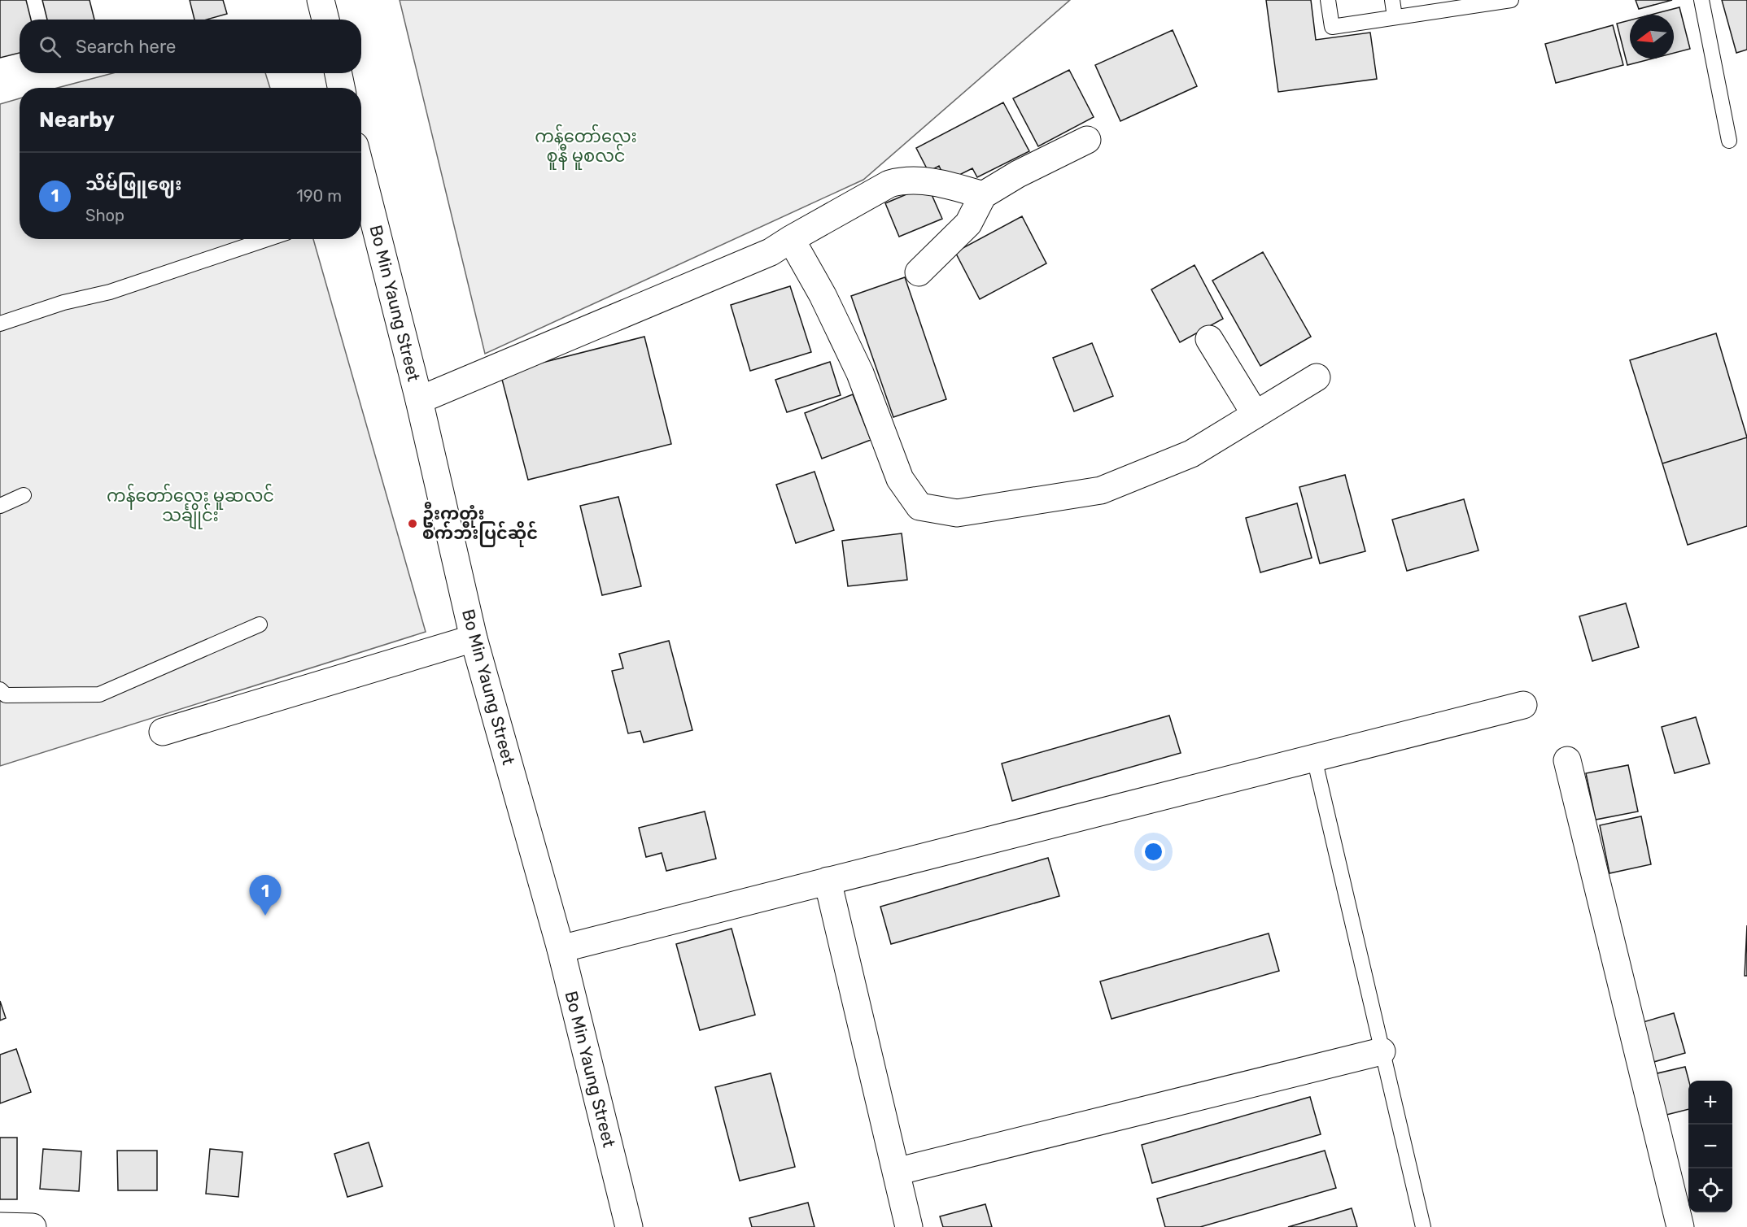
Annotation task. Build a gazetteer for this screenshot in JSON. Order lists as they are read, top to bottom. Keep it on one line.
{"streets":{"street":["Bo Min Yaung Street"]},"parks":["ကန်တော်လေး စူနီ မူစလင်","ကန်တော်လေး မူဆလင် သင်္ချိုင်း"],"places":["ဦးကတုံး စက်ဘီးပြင်ဆိုင်"],"north":"left","page":{"search":"Search here","heading":"Nearby","list":[{"mark":"1","name":"သိမ်ဖြူဈေး","note":"Shop","value":"190 m"}],"pins":"1","map_buttons":["+","−"]}}
